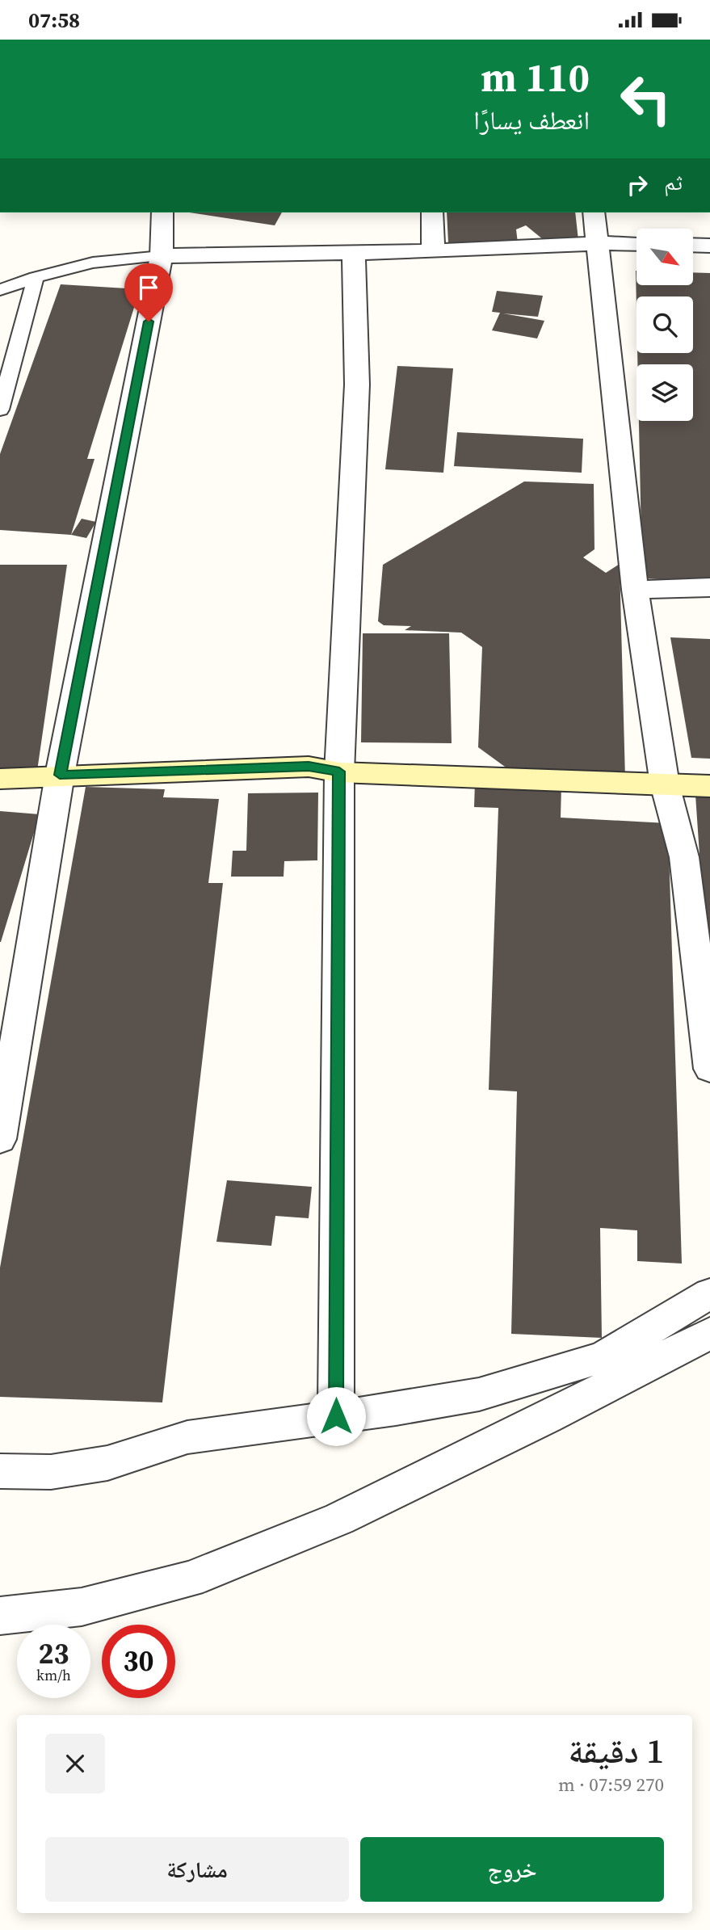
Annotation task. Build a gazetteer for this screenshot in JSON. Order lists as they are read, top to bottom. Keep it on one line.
{"north":"bottom right","page":{"status":"07:58","turn":["110 m","انعطف يسارًا"],"then":"ثم","speed":"23 km/h","limit":"30","heading":["1 دقيقة","270 m · 07:59"],"buttons":["خروج","مشاركة"]}}
